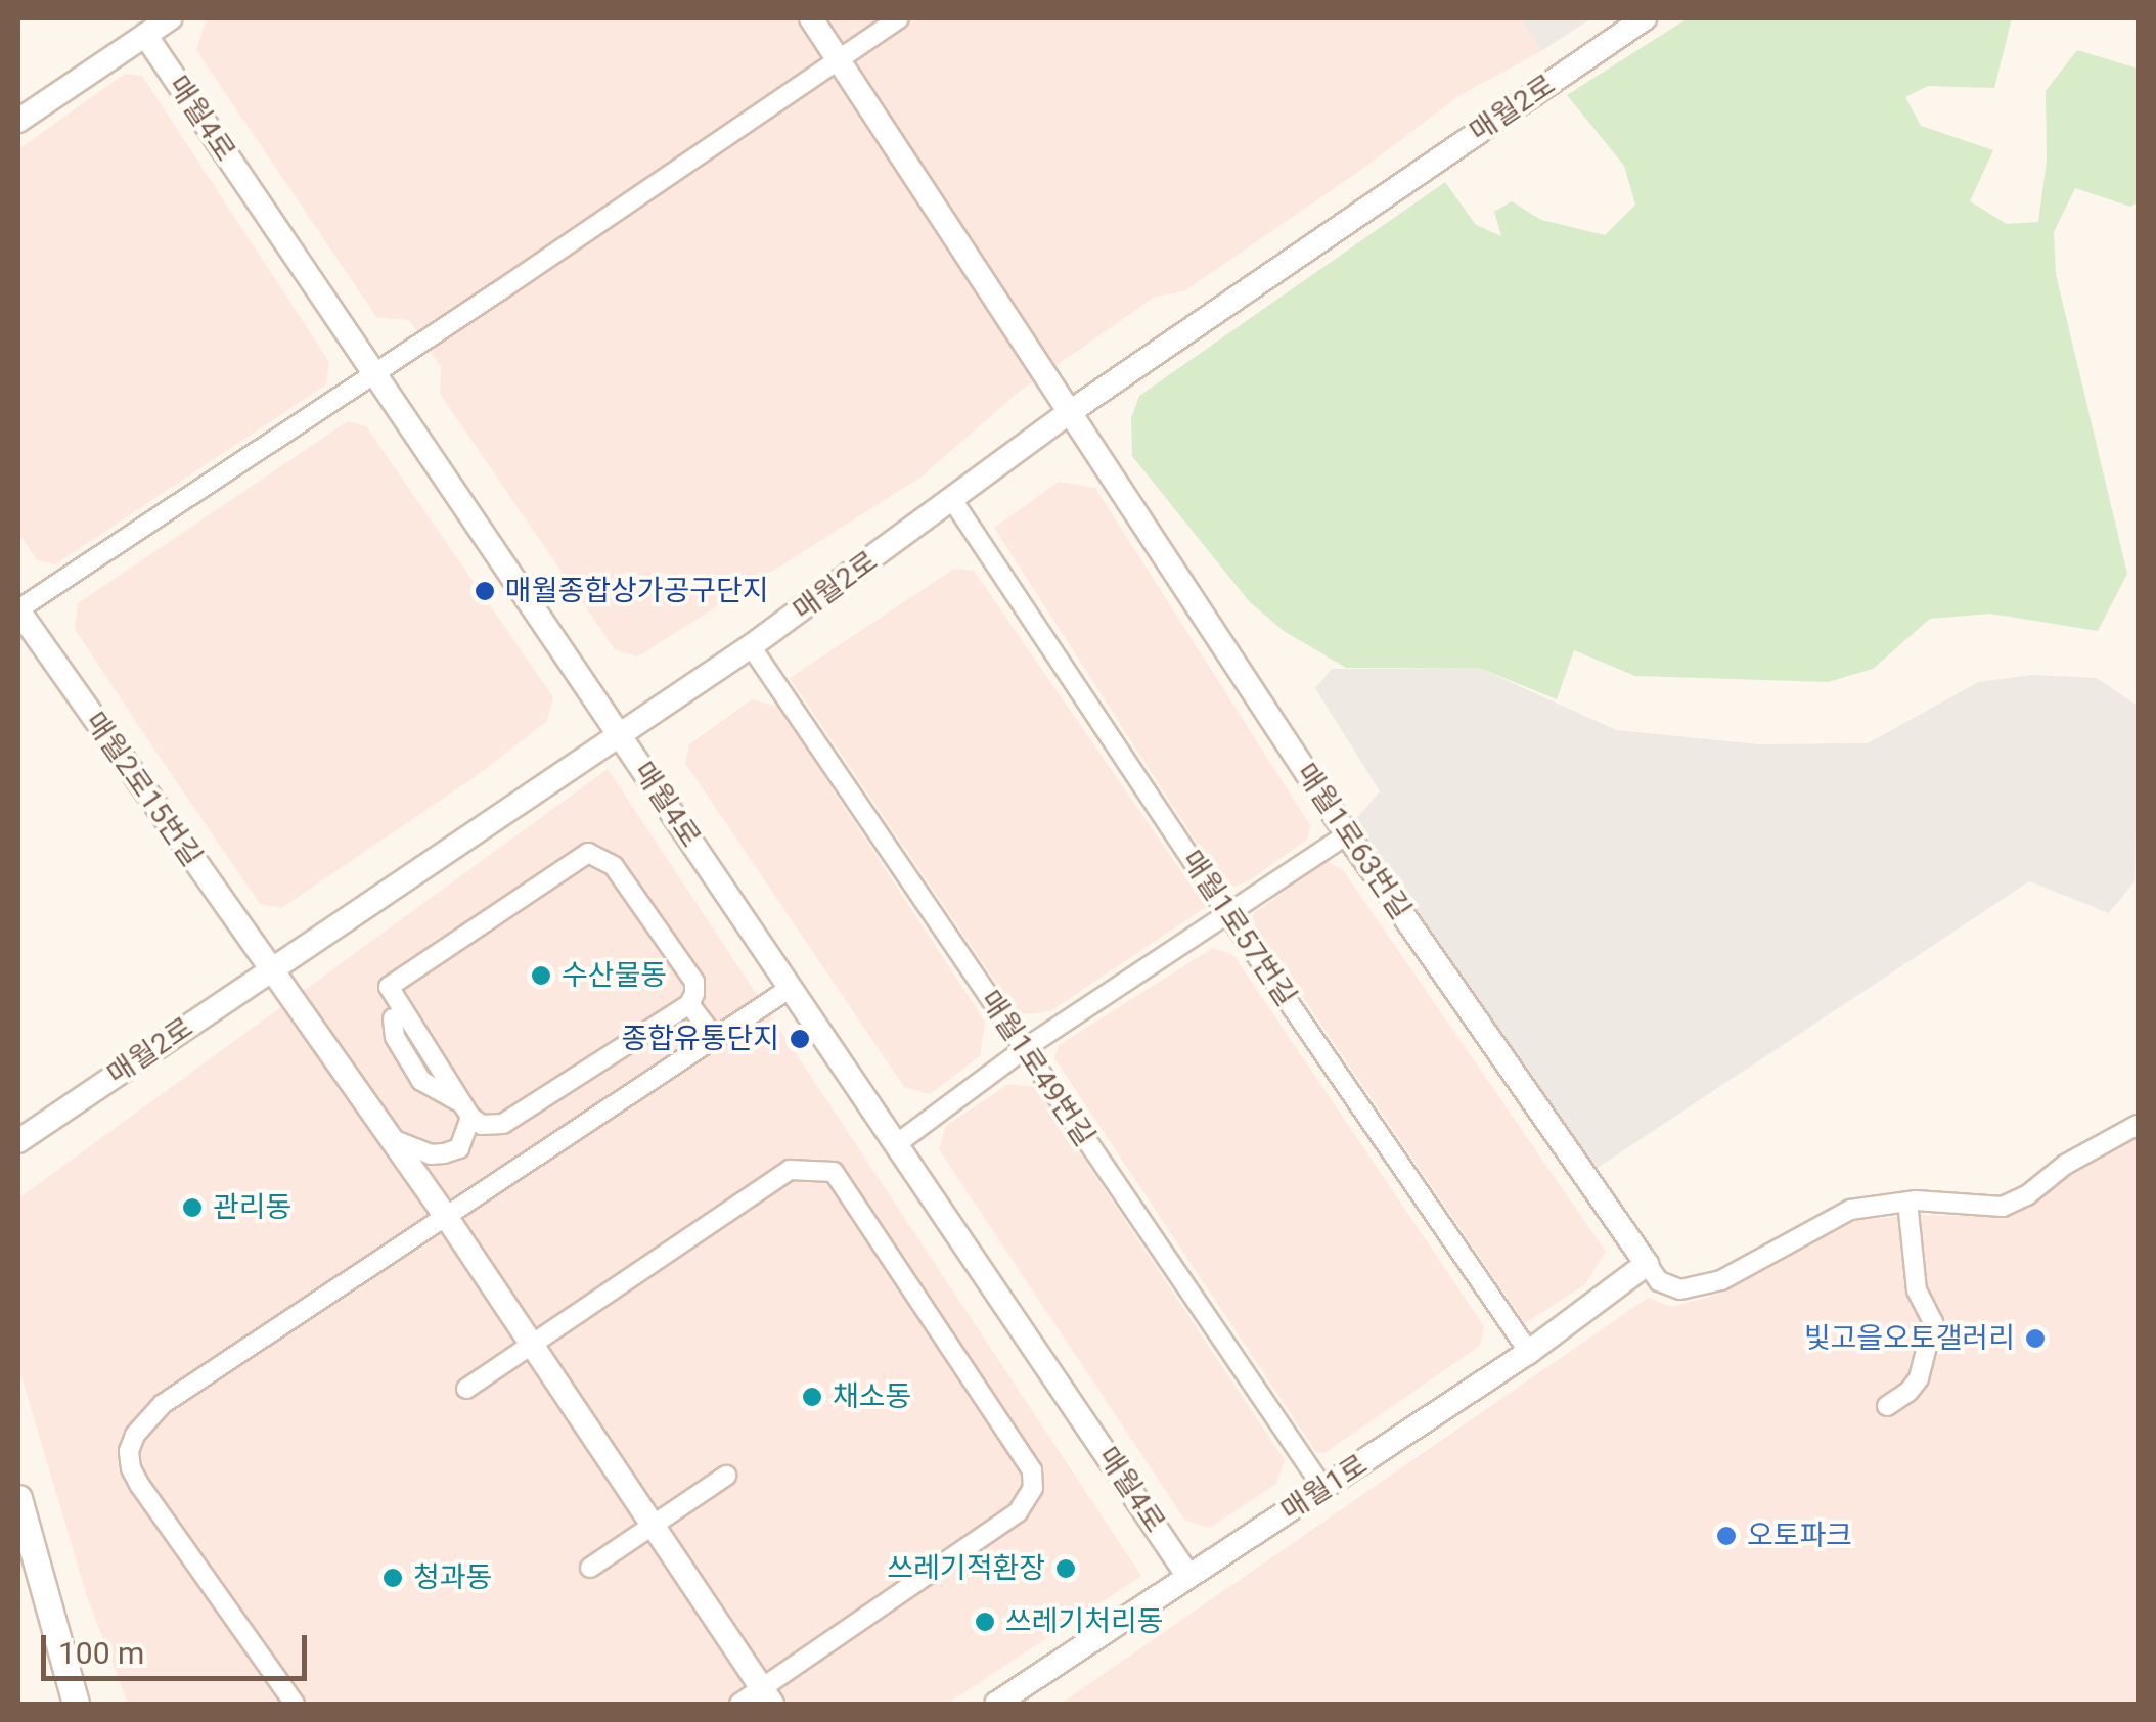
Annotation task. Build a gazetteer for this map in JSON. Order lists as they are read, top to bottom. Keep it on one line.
{"streets":{"street":["매월2로","매월4로","매월2로15번길","매월1로63번길","매월1로57번길","매월1로49번길","매월1로"]},"crossings":[["매월2로","매월4로"],["매월2로","매월2로15번길"],["매월2로","매월1로63번길"],["매월2로","매월1로57번길"],["매월2로","매월1로49번길"],["매월4로","매월1로"],["매월1로63번길","매월1로"],["매월1로57번길","매월1로"],["매월1로49번길","매월1로"]],"places":["매월종합상가공구단지","수산물동","종합유통단지","관리동","빛고을오토갤러리","채소동","오토파크","쓰레기적환장","청과동","쓰레기처리동"],"scale_bar":"100 m"}
